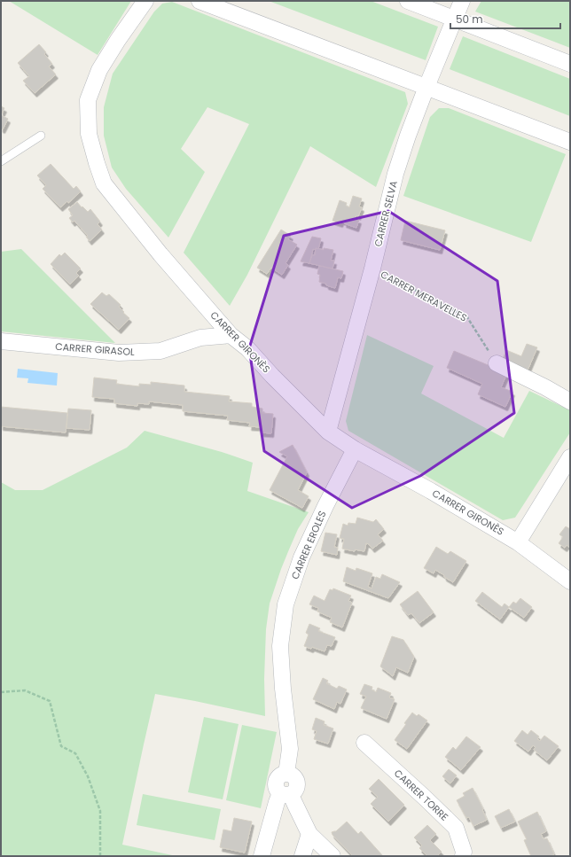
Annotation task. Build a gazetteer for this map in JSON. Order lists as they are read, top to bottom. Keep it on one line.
{"streets":{"street":["CARRER SELVA","CARRER GIRONÈS","CARRER GIRASOL","CARRER EROLES","CARRER TORRE"],"path":["CARRER MERAVELLES"]},"crossings":[["CARRER SELVA","CARRER MERAVELLES"],["CARRER SELVA","CARRER GIRONÈS"],["CARRER GIRONÈS","CARRER GIRASOL"],["CARRER GIRONÈS","CARRER EROLES"]],"scale_bar":"50 m"}
